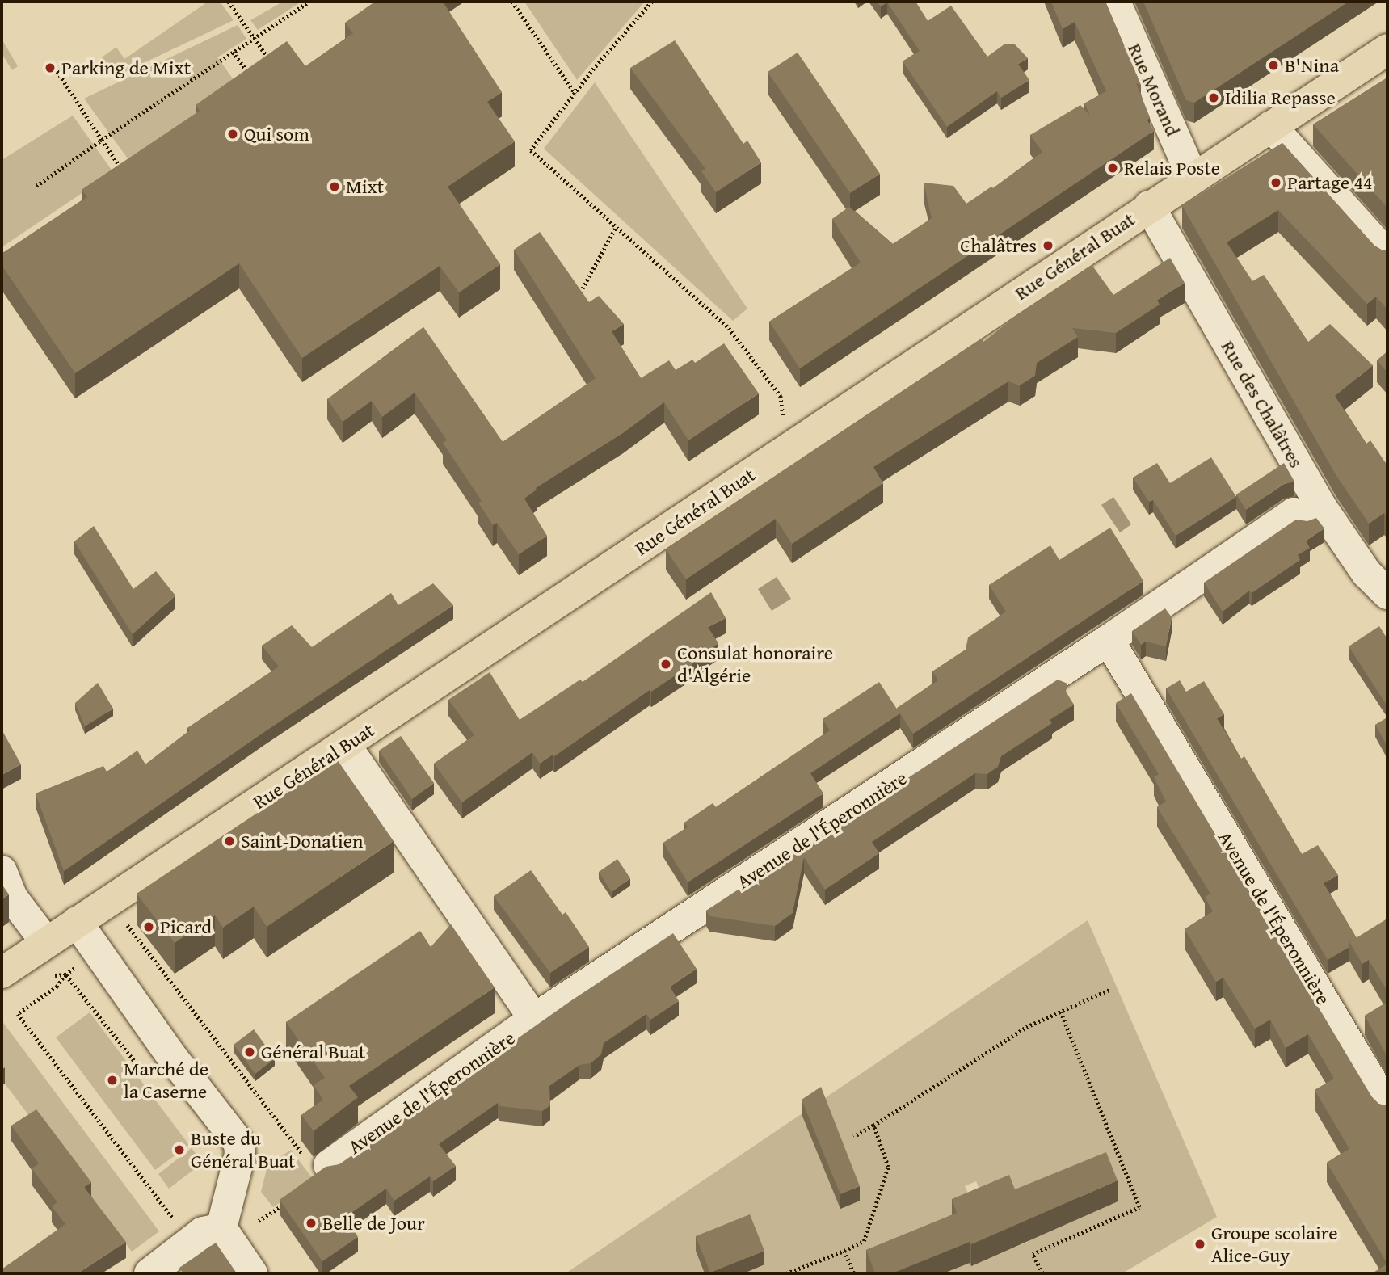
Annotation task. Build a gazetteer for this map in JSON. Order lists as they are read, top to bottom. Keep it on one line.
{"streets":{"main road":["Rue Général Buat"],"street":["Rue Morand","Rue des Chalâtres","Avenue de l'Éperonnière"]},"crossings":[["Rue Morand","Rue Général Buat"],["Rue Général Buat","Rue des Chalâtres"],["Rue Général Buat","Avenue de l'Éperonnière"],["Rue des Chalâtres","Avenue de l'Éperonnière"]],"places":["B'Nina","Parking de Mixt","Idilia Repasse","Qui som","Relais Poste","Partage 44","Mixt","Chalâtres","Consulat honoraire d'Algérie","Saint-Donatien","Picard","Général Buat","Marché de la Caserne","Buste du Général Buat","Belle de Jour","Groupe scolaire Alice-Guy"]}
